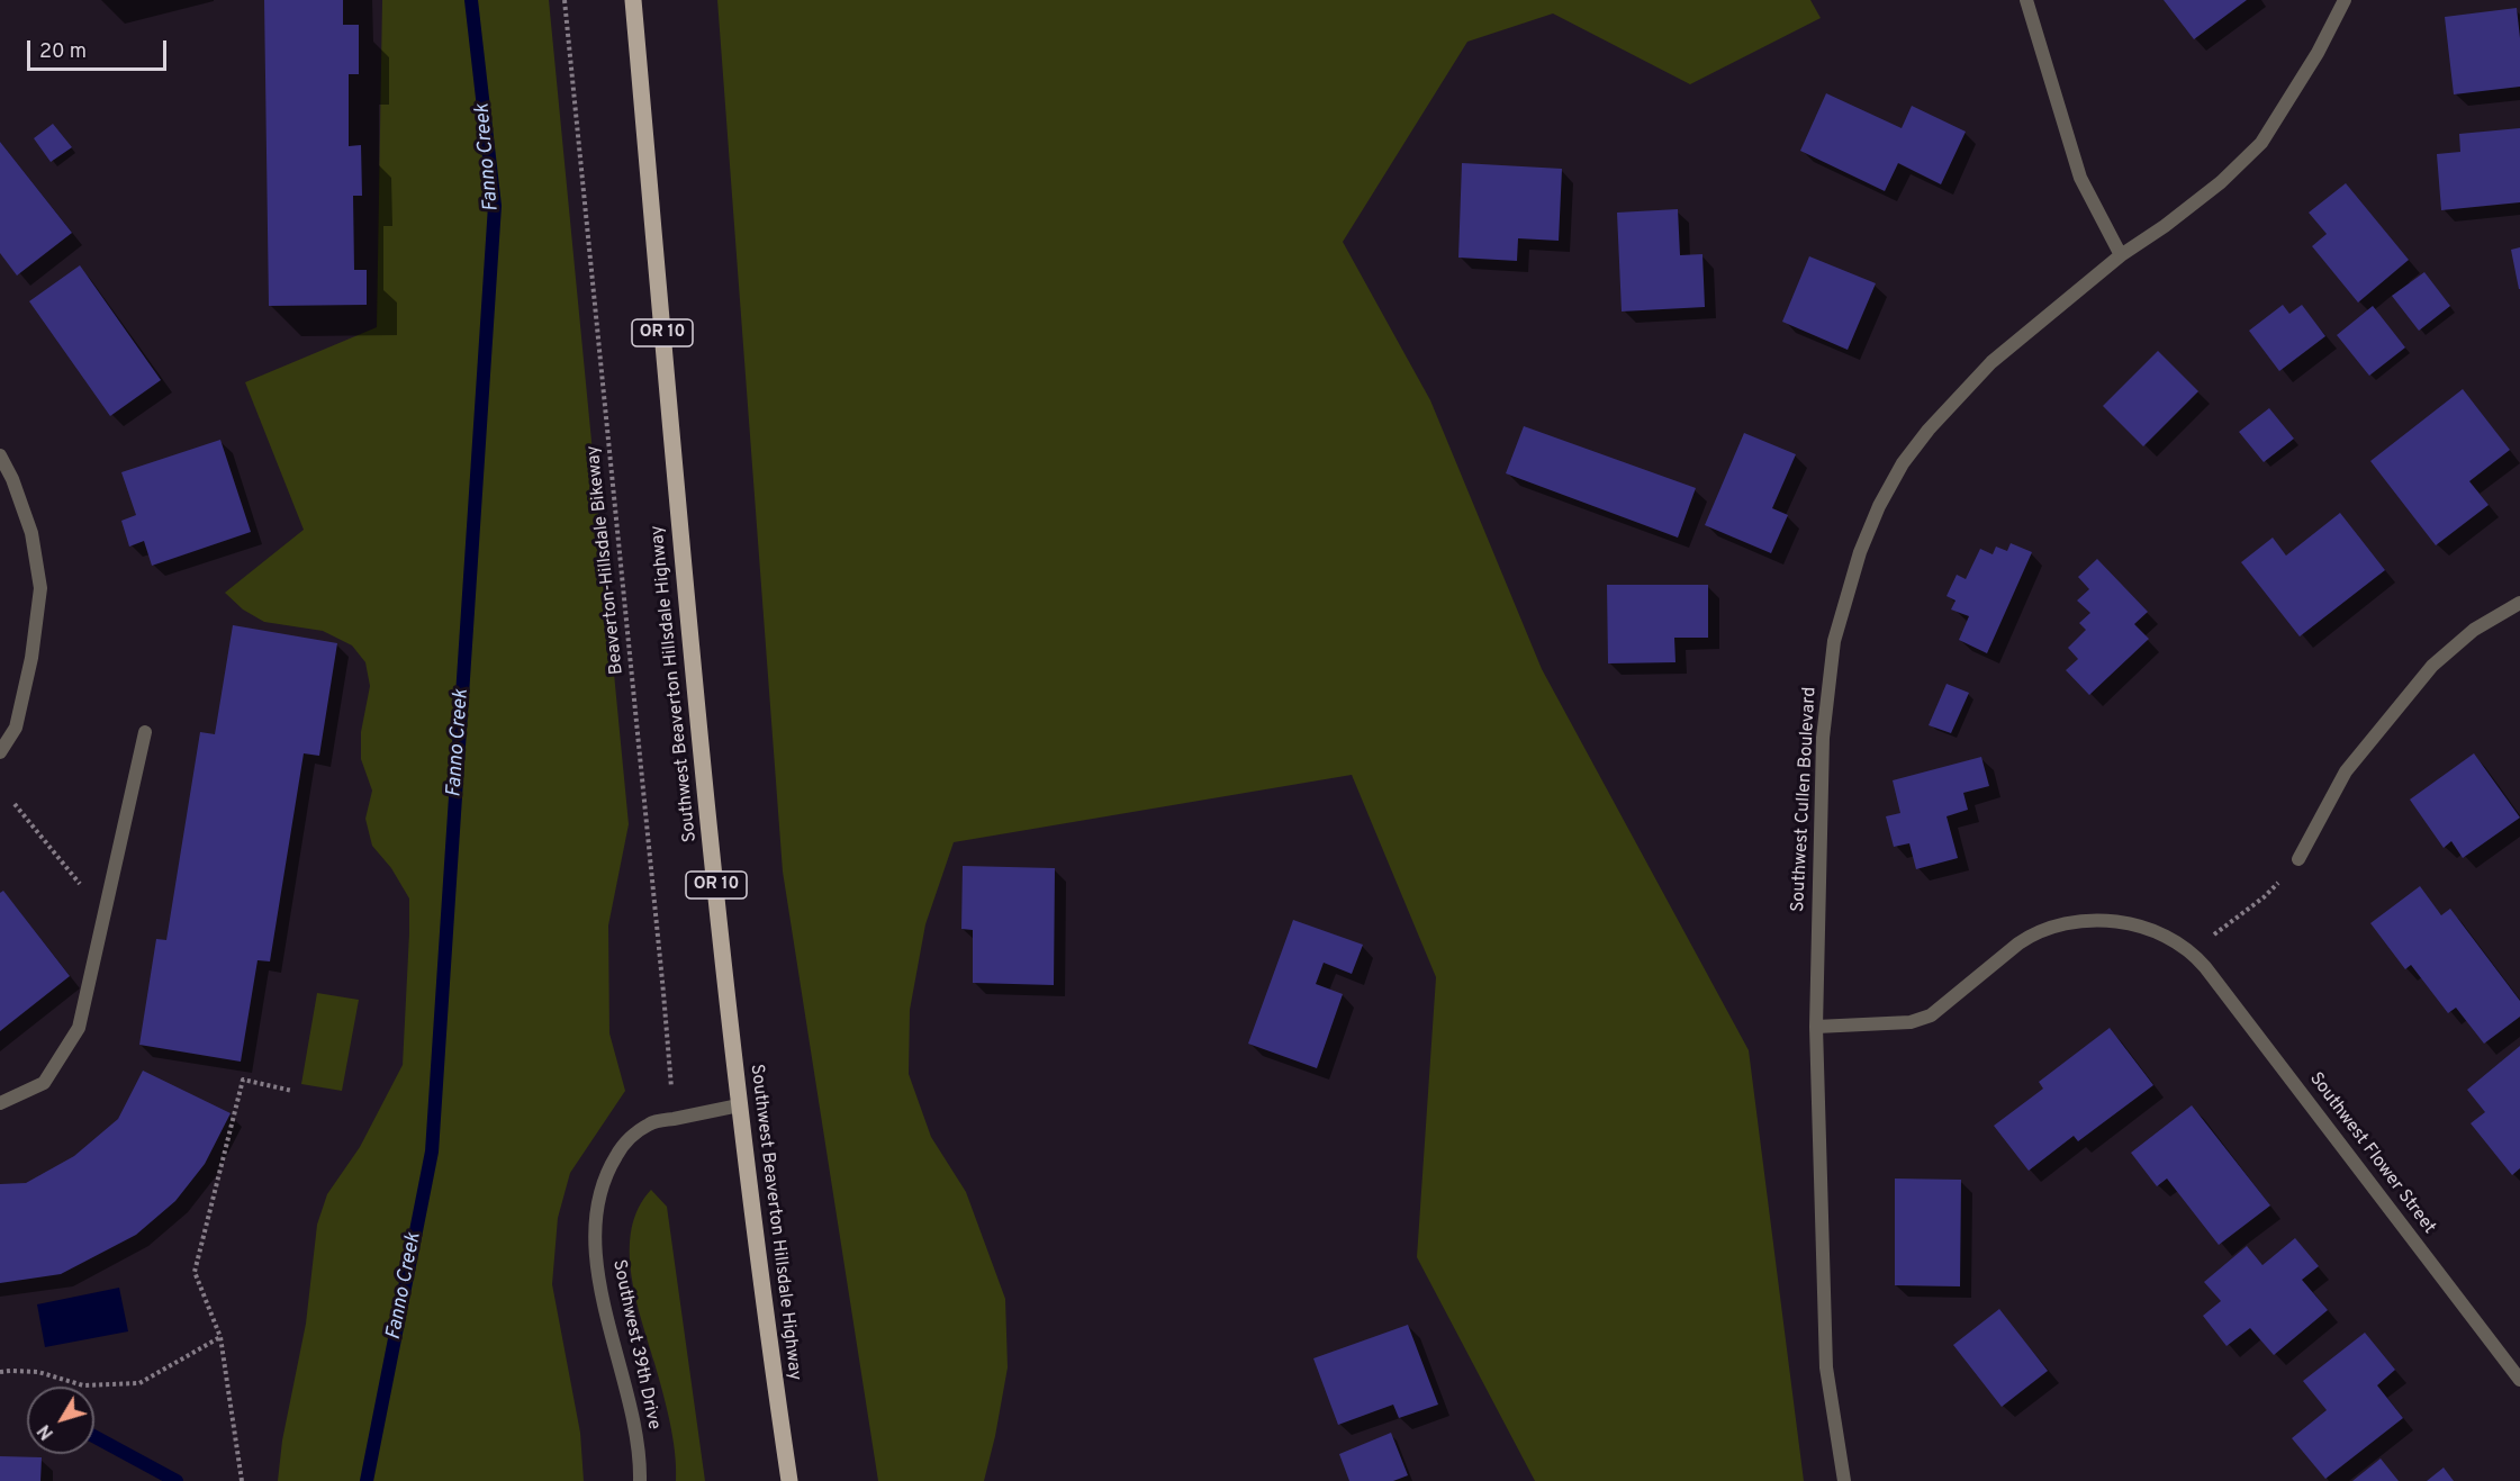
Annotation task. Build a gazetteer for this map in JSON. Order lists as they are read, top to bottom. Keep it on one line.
{"streets":{"main road":["OR 10","Southwest Beaverton Hillsdale Highway"],"street":["Southwest Cullen Boulevard","Southwest Flower Street","Southwest 39th Drive"],"path":["Beaverton-Hillsdale Bikeway"]},"crossings":[["Beaverton-Hillsdale Bikeway","Southwest 39th Drive"],["Southwest Beaverton Hillsdale Highway","Southwest 39th Drive"]],"water":["Fanno Creek"],"scale_bar":"20 m","north":"bottom left"}
